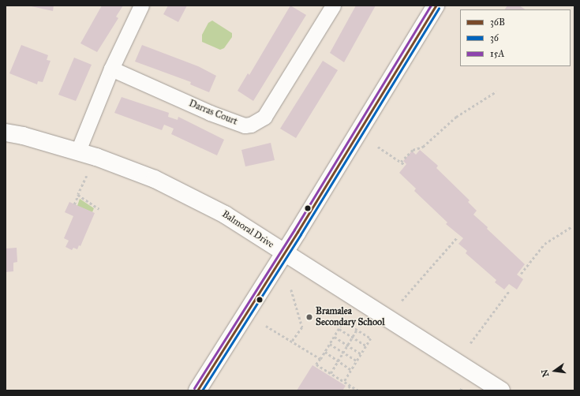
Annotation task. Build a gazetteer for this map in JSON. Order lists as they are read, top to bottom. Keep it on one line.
{"streets":{"street":["Darras Court","Balmoral Drive"]},"places":["Bramalea Secondary School"],"lines":["transit line 36B","transit line 15A","transit line 36"],"legend":["36B","36","15A"],"north":"left"}
